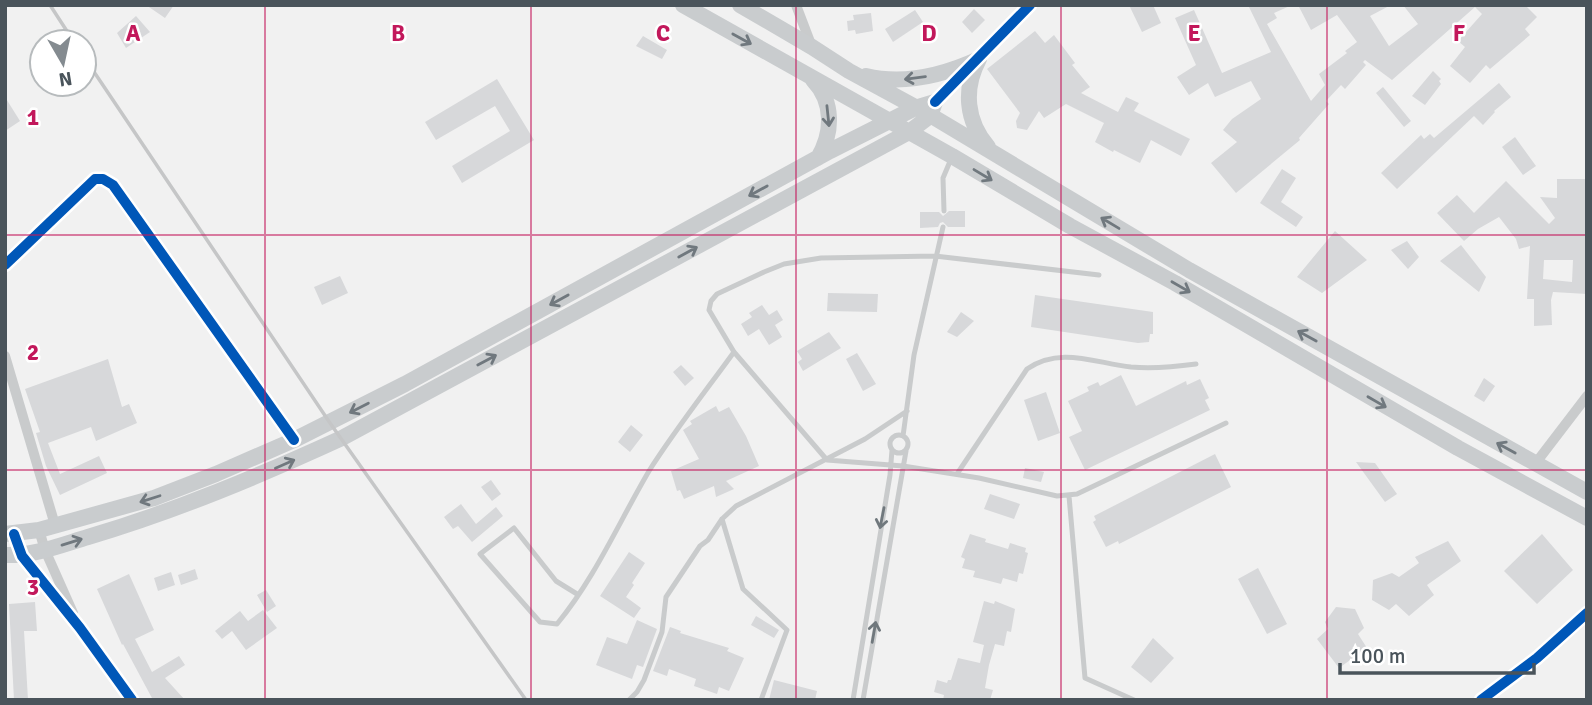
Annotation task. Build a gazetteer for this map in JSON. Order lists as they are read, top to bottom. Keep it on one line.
{"scale_bar":"100 m","north":"bottom","grid":{"columns":["A","B","C","D","E","F"],"rows":["1","2","3"]}}
